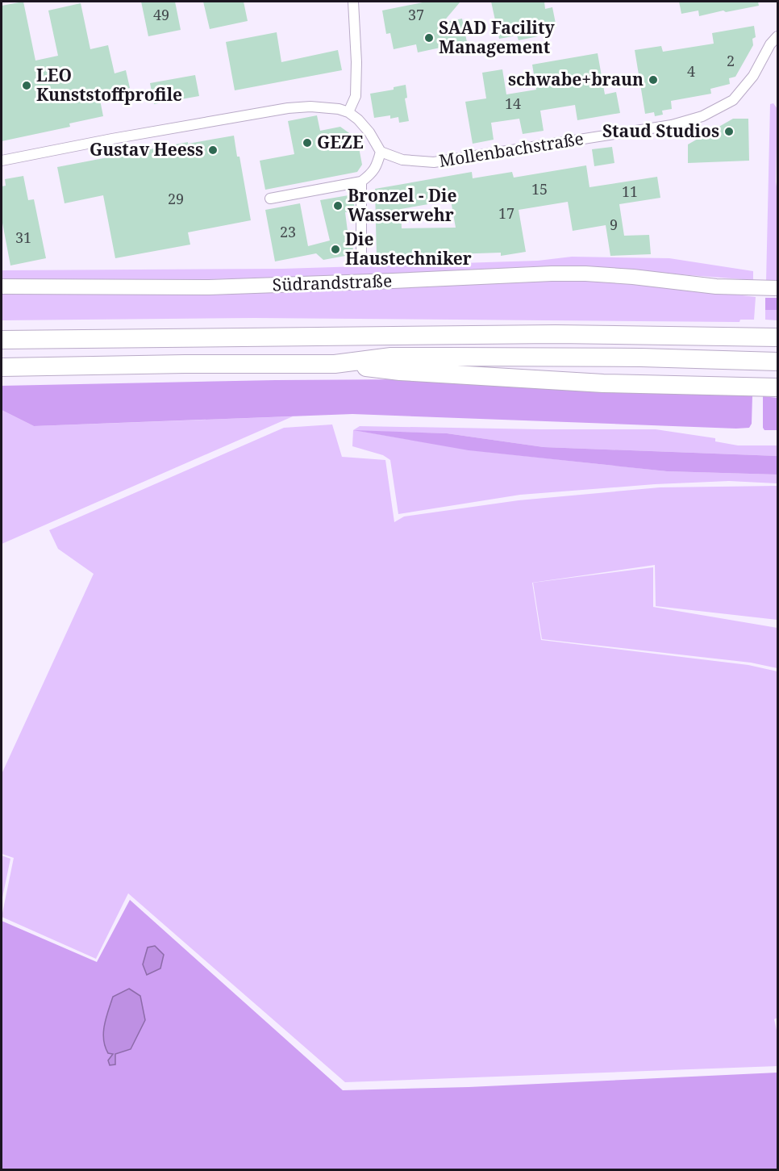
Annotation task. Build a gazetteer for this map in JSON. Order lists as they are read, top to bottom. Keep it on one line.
{"streets":{"main road":["Südrandstraße"],"street":["Mollenbachstraße"]},"places":["SAAD Facility Management","schwabe+braun","LEO Kunststoffprofile","Staud Studios","GEZE","Gustav Heess","Bronzel - Die Wasserwehr","Die Haustechniker"],"house_numbers":["49","37","2","4","14","15","11","29","17","9","23","31"]}
